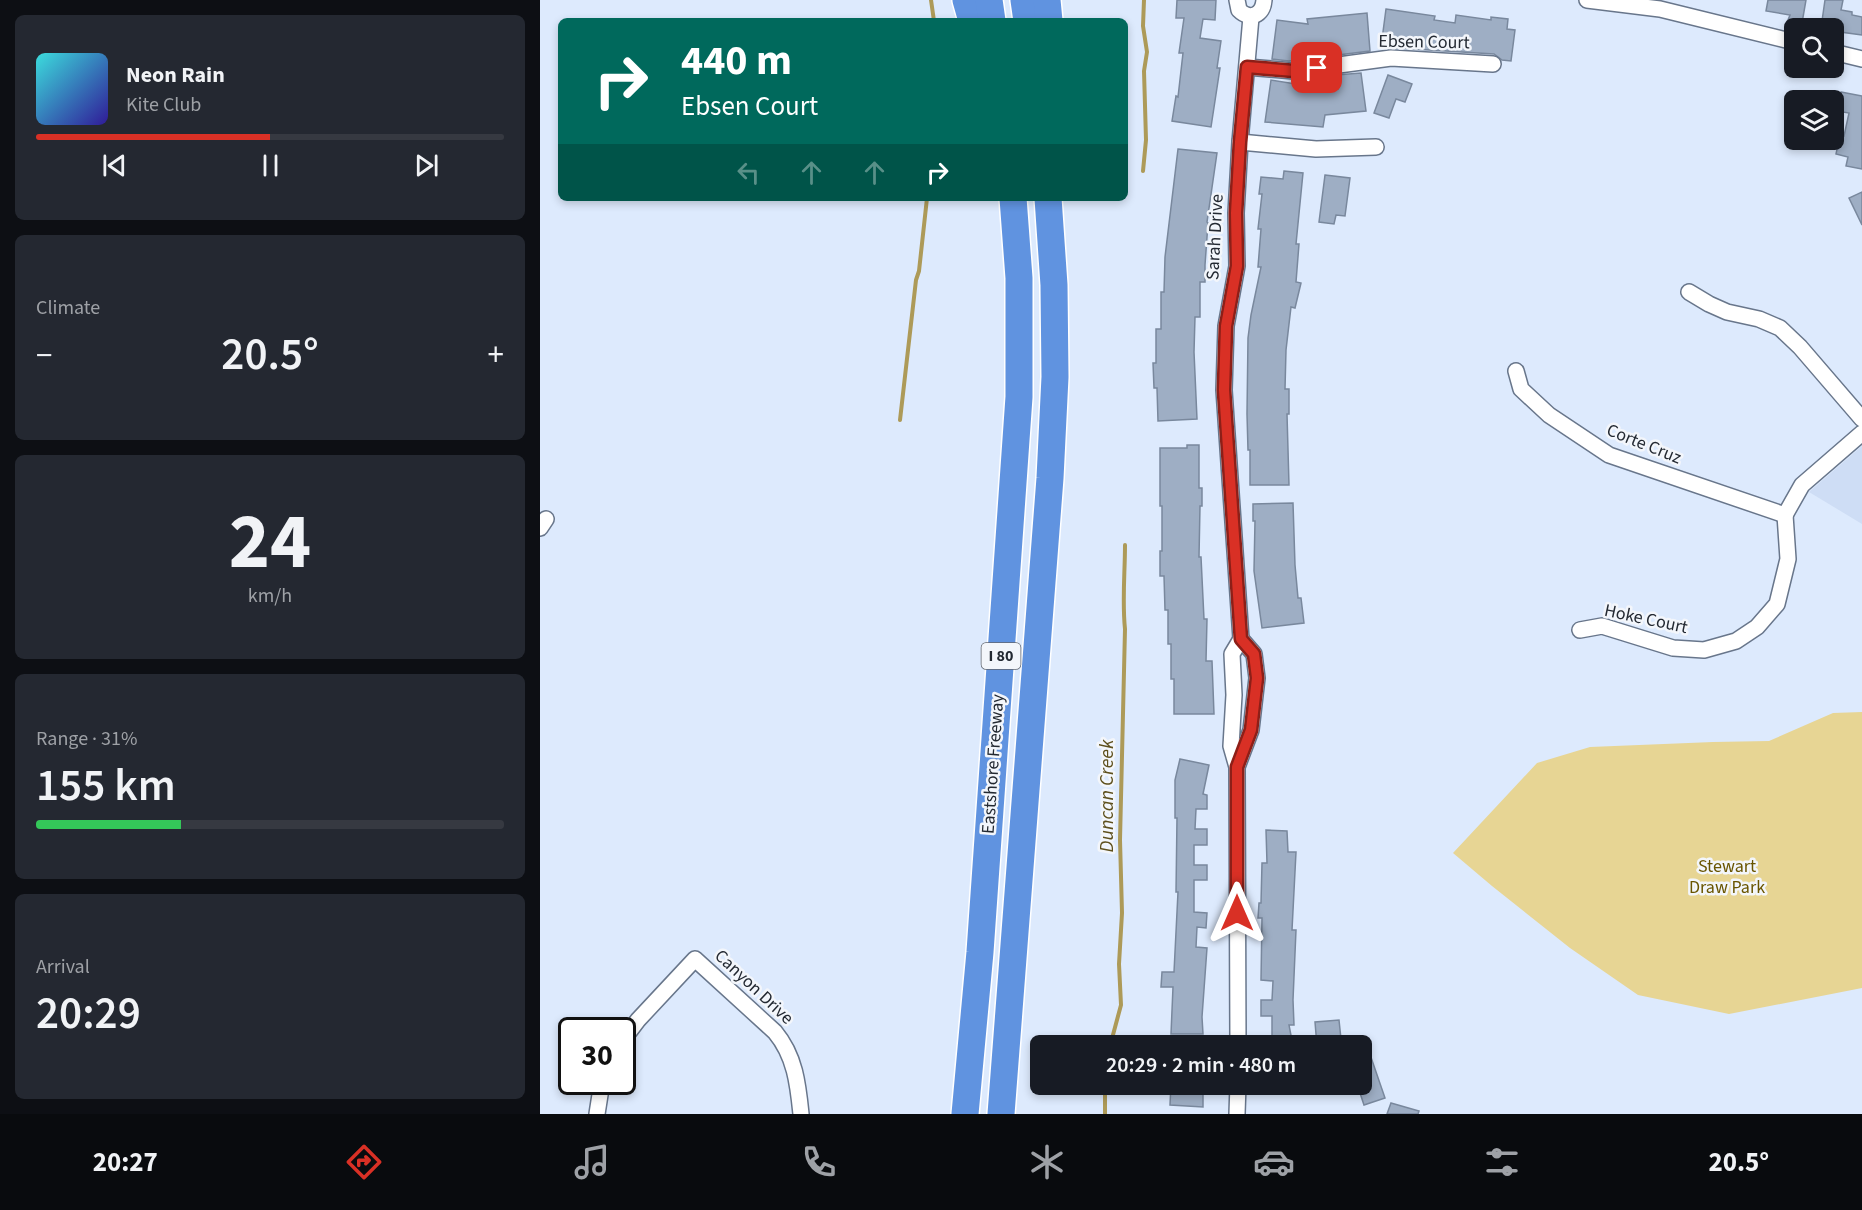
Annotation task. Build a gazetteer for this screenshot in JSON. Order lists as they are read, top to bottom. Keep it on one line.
{"streets":{"highway":["I 80","Eastshore Freeway"],"street":["Ebsen Court","Sarah Drive","Corte Cruz","Hoke Court","Canyon Drive"]},"crossings":[["Ebsen Court","Sarah Drive"],["Corte Cruz","Hoke Court"]],"water":["Duncan Creek"],"parks":["Stewart Draw Park"],"page":{"turn":["440 m","Ebsen Court"],"song":["Neon Rain","Kite Club"],"tile":["Climate",["24","km/h"],["Range · 31%","155 km"],["Arrival","20:29"]],"heat":["−","20.5°","+"],"limit":"30","trip":"20:29 · 2 min · 480 m","tabs":["20:27","20.5°"]}}
